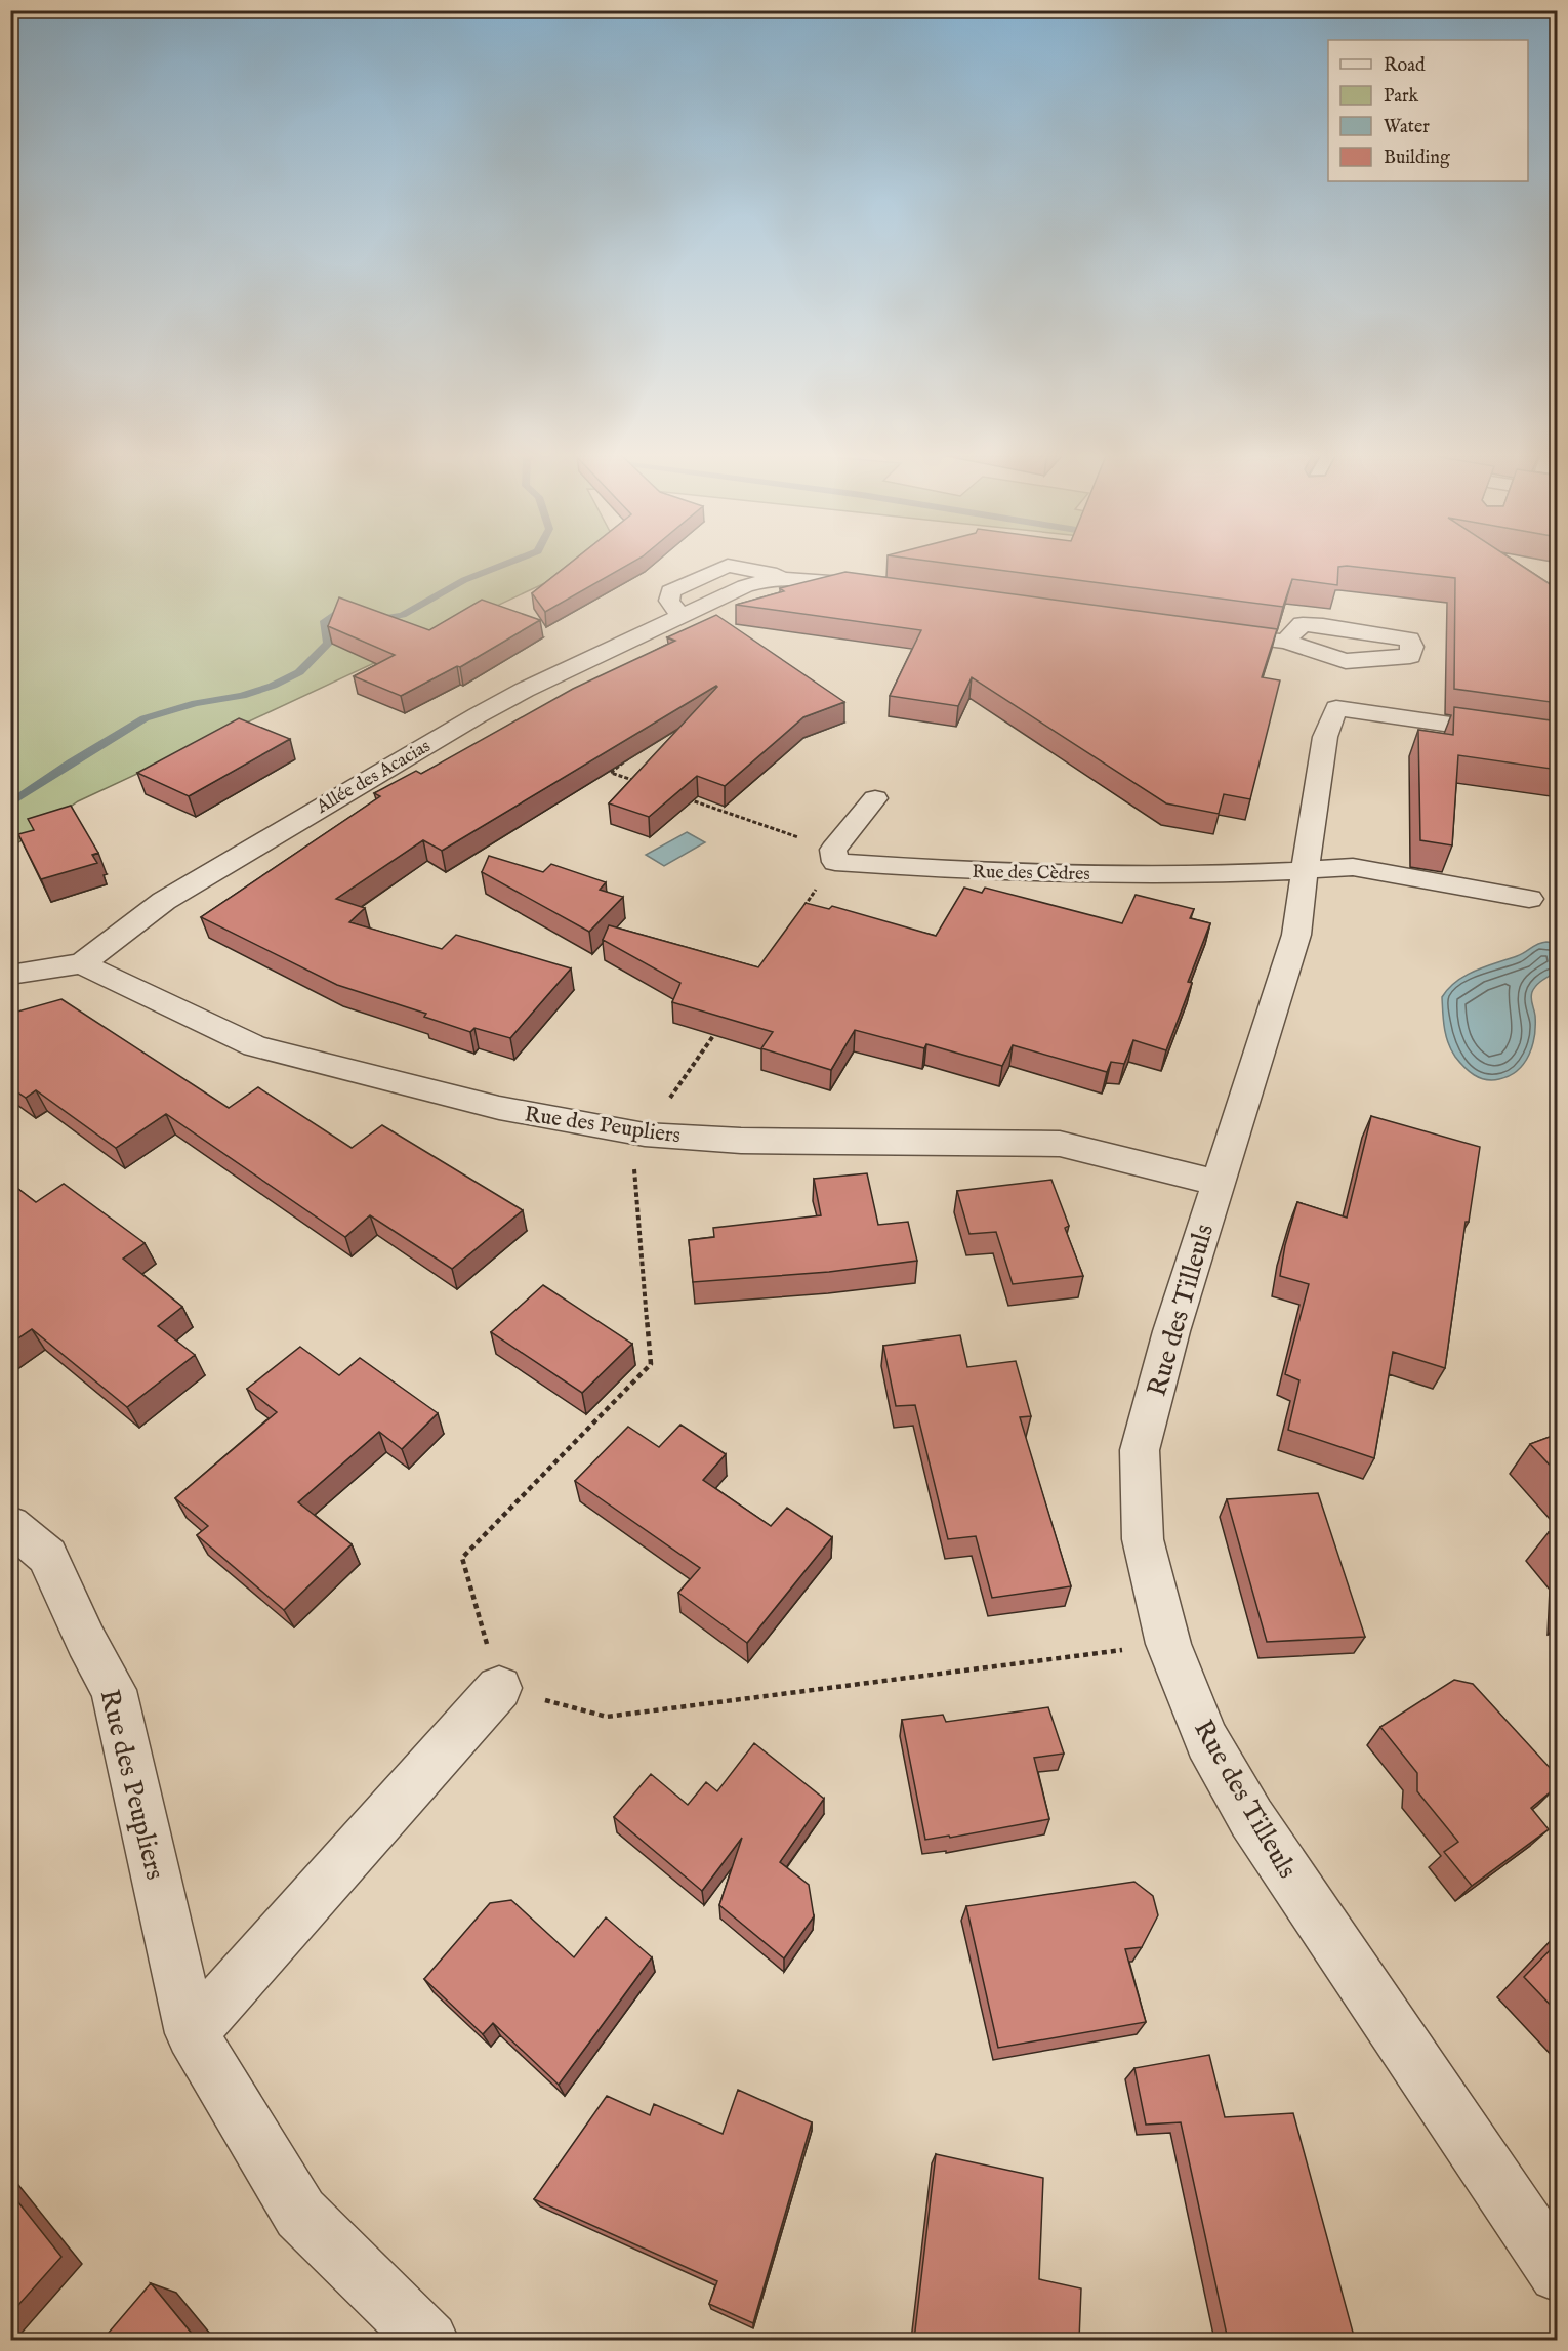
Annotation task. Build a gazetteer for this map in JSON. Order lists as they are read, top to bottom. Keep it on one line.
{"streets":{"street":["Allée des Acacias","Rue des Cèdres","Rue des Peupliers","Rue des Tilleuls"]},"crossings":[["Allée des Acacias","Rue des Peupliers"],["Rue des Cèdres","Rue des Tilleuls"],["Rue des Peupliers","Rue des Tilleuls"]],"legend":["Road","Park","Water","Building"]}
